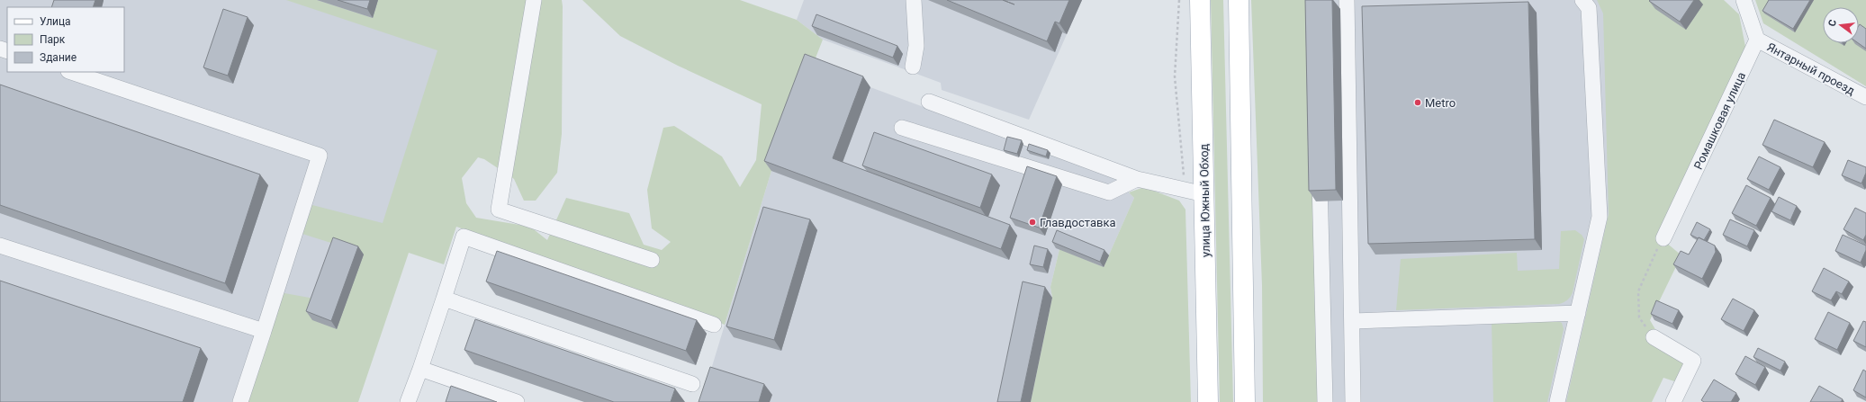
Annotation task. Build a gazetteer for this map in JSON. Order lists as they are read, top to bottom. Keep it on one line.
{"streets":{"main road":["улица Южный Обход"],"street":["Янтарный проезд","Ромашковая улица"]},"crossings":[["Янтарный проезд","Ромашковая улица"]],"places":["Metro","Главдоставка"],"legend":["Улица","Парк","Здание"],"north":"left"}
